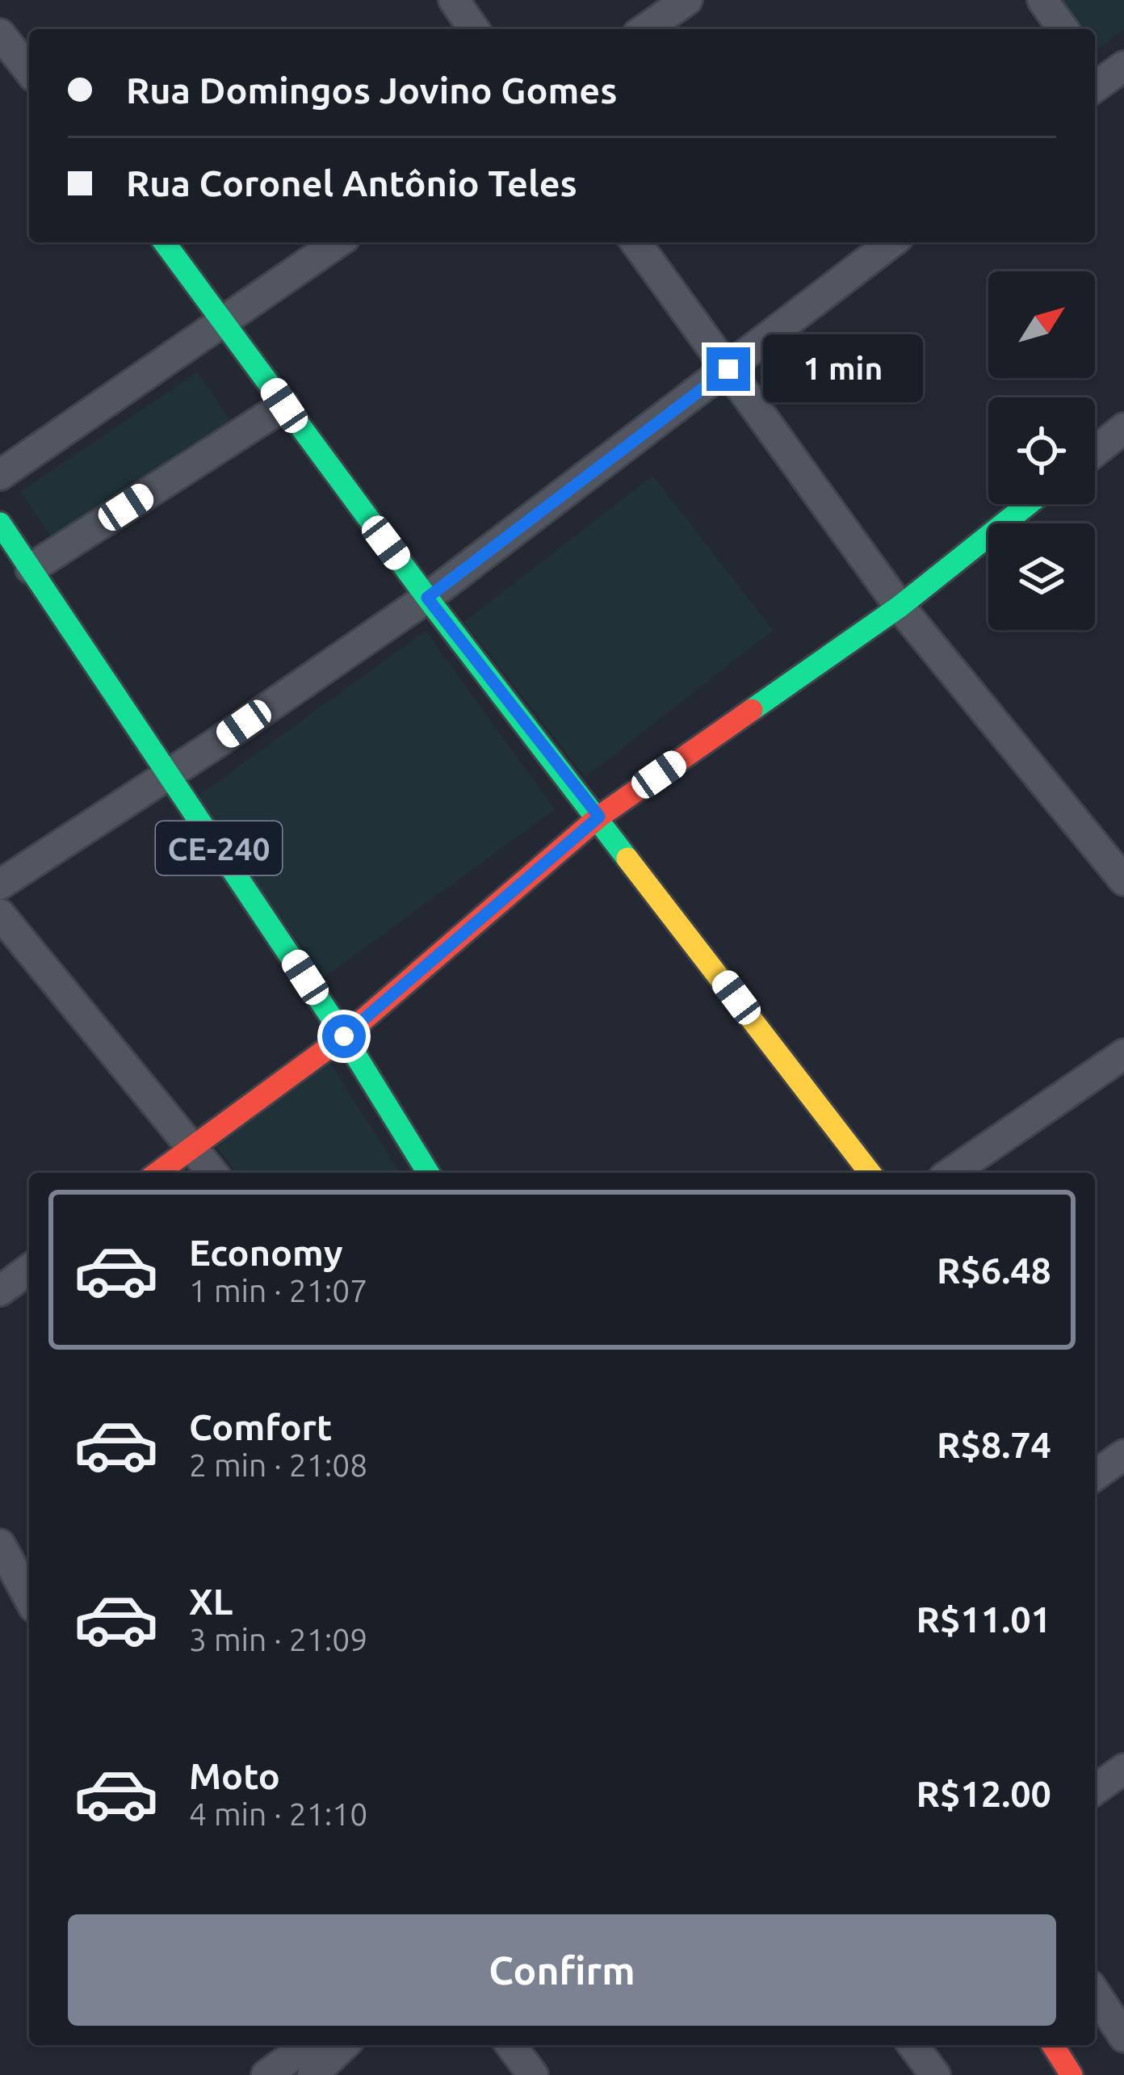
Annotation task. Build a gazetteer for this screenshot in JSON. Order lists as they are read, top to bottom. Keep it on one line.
{"streets":{"street":["CE-240"]},"north":"top right","page":{"banner":["Rua Domingos Jovino Gomes","Rua Coronel Antônio Teles"],"bubble":"1 min","list":[{"name":"Economy","note":"1 min · 21:07","value":"R$6.48"},{"name":"Comfort","note":"2 min · 21:08","value":"R$8.74"},{"name":"XL","note":"3 min · 21:09","value":"R$11.01"},{"name":"Moto","note":"4 min · 21:10","value":"R$12.00"}],"buttons":"Confirm"}}
